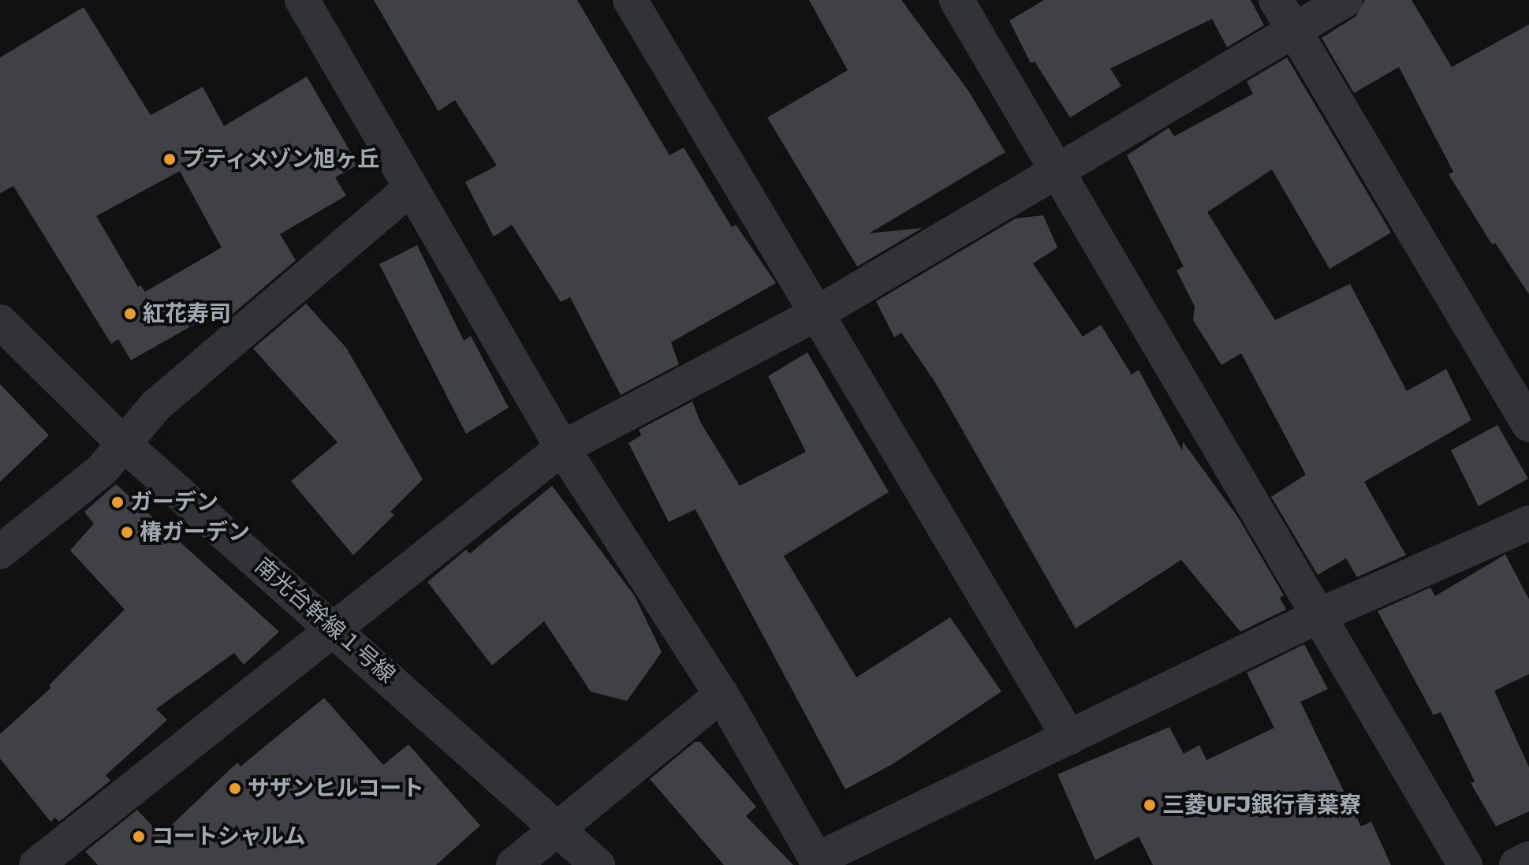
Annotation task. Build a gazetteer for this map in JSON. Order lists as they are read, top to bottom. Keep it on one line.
{"streets":{"street":["南光台幹線１号線"]},"places":["プティメゾン旭ヶ丘","紅花寿司","ガーデン","椿ガーデン","サザンヒルコート","三菱UFJ銀行青葉寮","コートシャルム"]}
